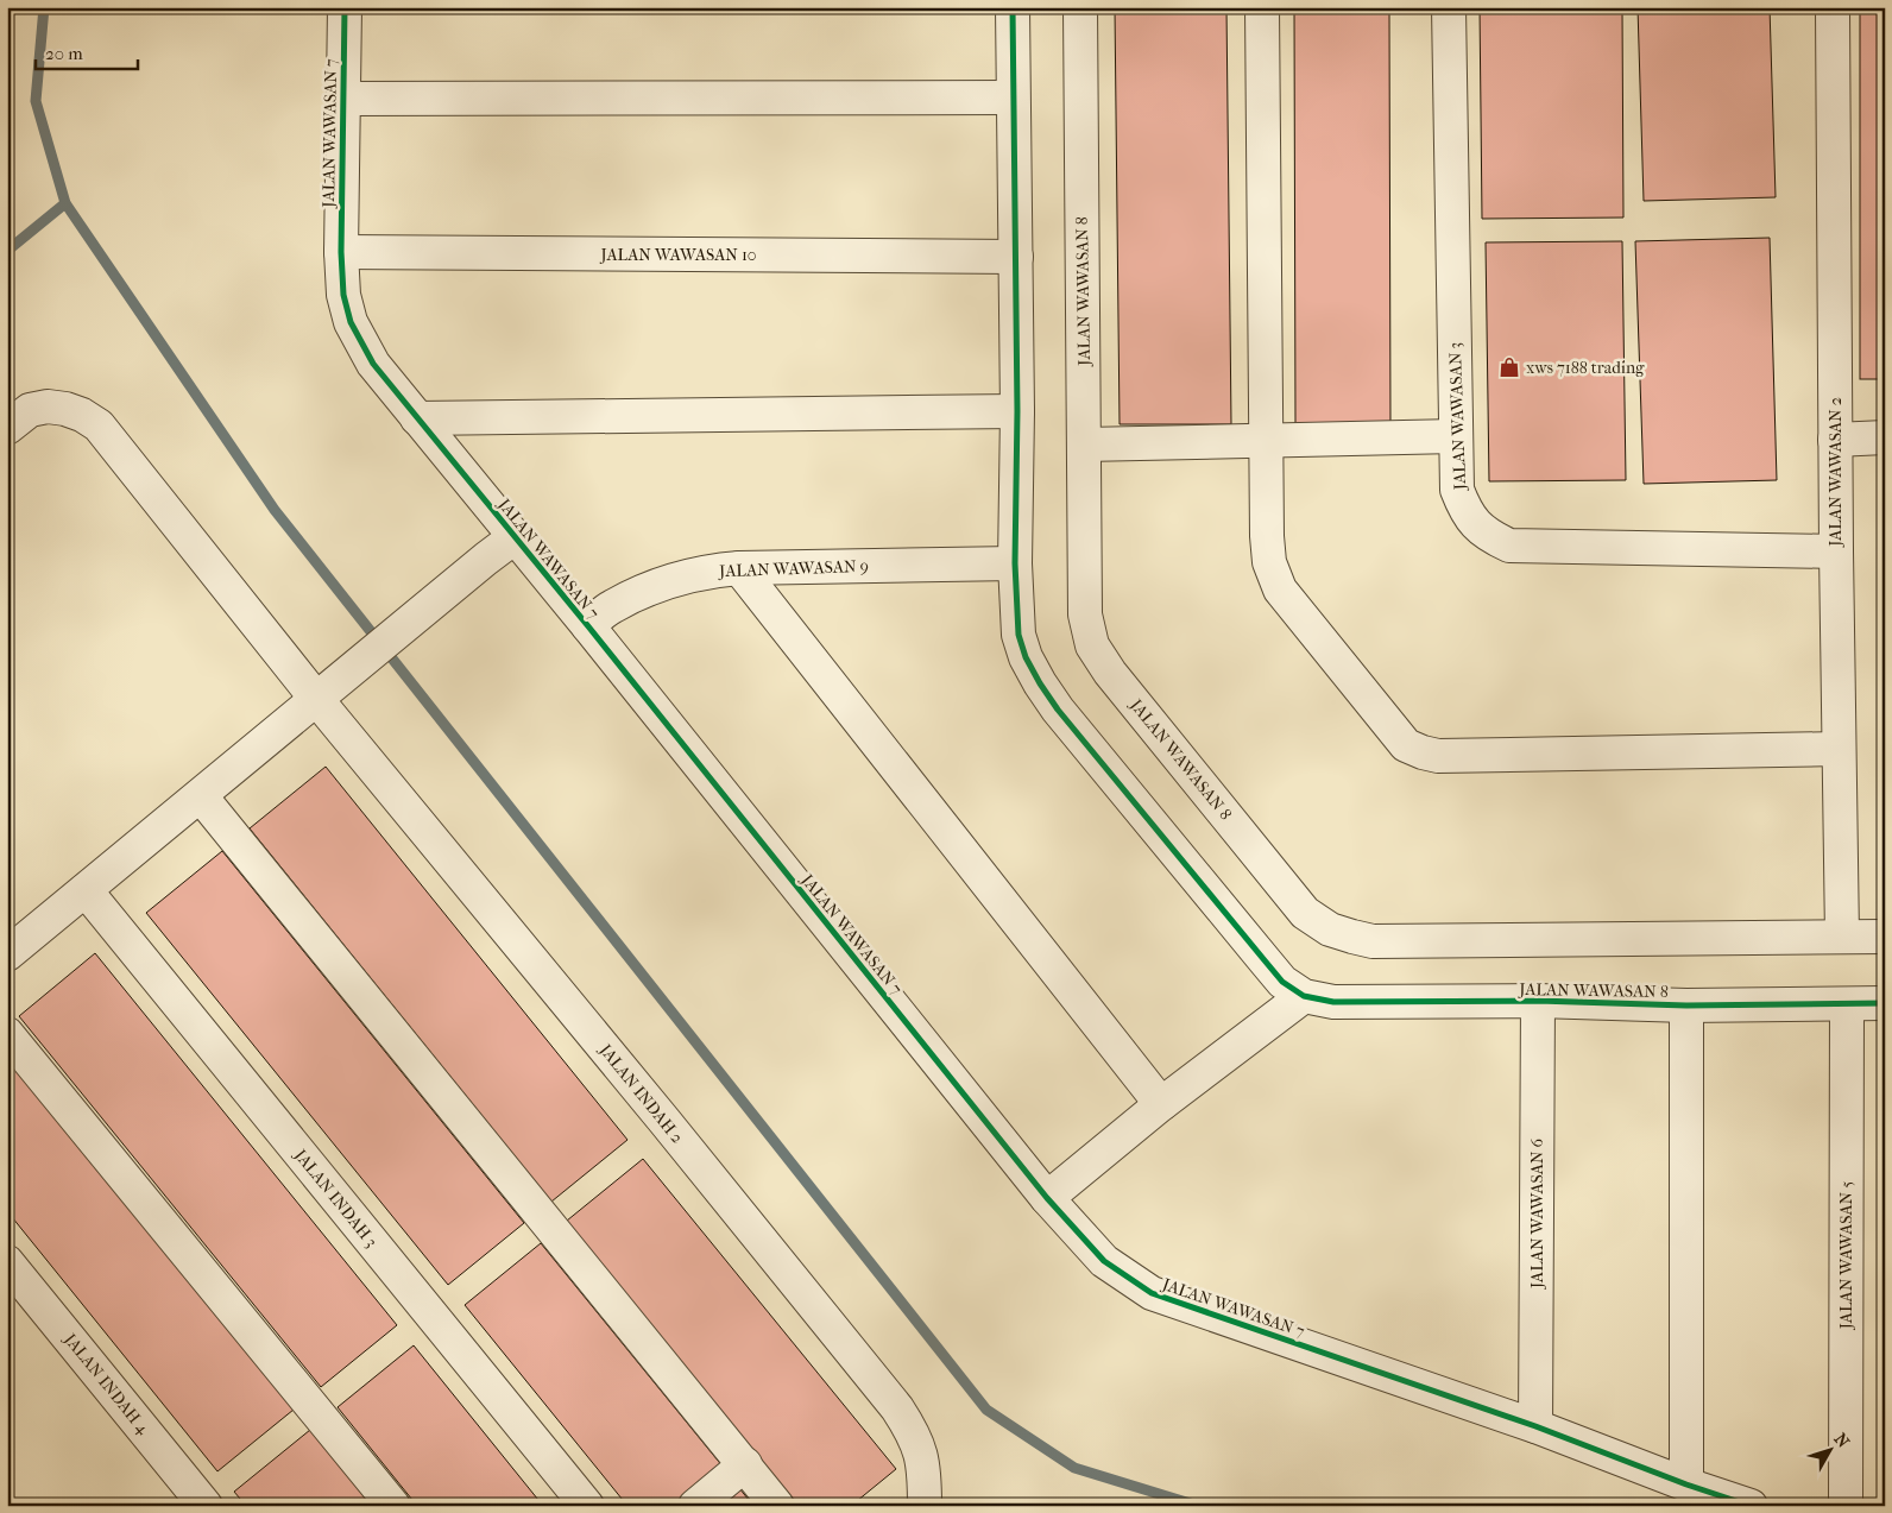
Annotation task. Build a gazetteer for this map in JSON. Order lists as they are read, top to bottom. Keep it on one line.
{"streets":{"street":["JALAN WAWASAN 7","JALAN WAWASAN 10","JALAN WAWASAN 8","JALAN WAWASAN 3","JALAN WAWASAN 2","JALAN WAWASAN 9","JALAN INDAH 2","JALAN INDAH 3","JALAN WAWASAN 6","JALAN WAWASAN 5","JALAN INDAH 4"]},"crossings":[["JALAN WAWASAN 7","JALAN WAWASAN 10"],["JALAN WAWASAN 7","JALAN WAWASAN 9"],["JALAN WAWASAN 7","JALAN WAWASAN 6"],["JALAN WAWASAN 8","JALAN WAWASAN 2"],["JALAN WAWASAN 8","JALAN WAWASAN 6"],["JALAN WAWASAN 8","JALAN WAWASAN 5"],["JALAN WAWASAN 3","JALAN WAWASAN 2"]],"places":{"shop":["xws 7188 trading"]},"scale_bar":"20 m","north":"top right"}
